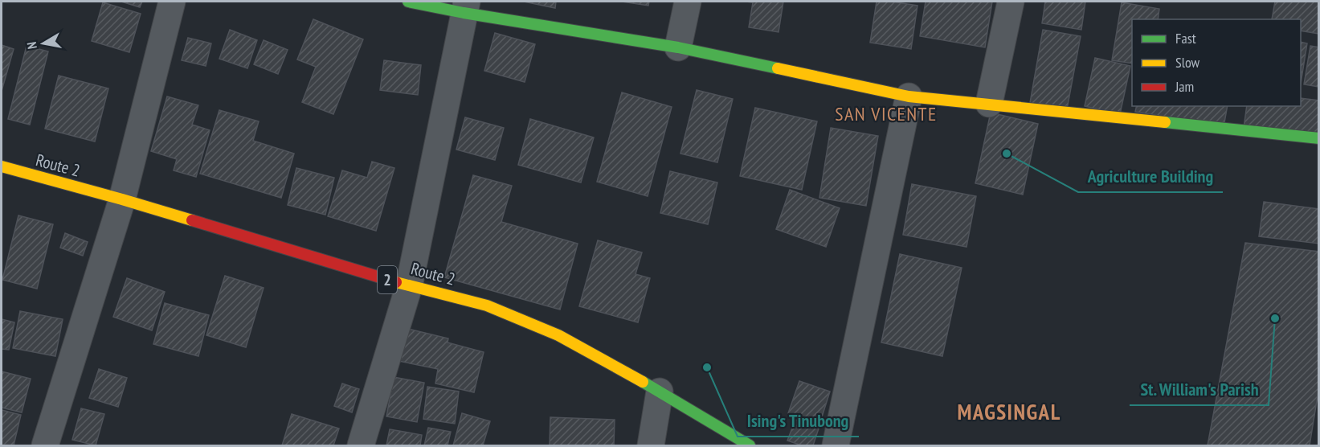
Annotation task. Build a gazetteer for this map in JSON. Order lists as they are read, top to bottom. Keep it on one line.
{"streets":{"main road":["Route 2","2"]},"districts":["SAN VICENTE","MAGSINGAL"],"places":["Agriculture Building","St. William's Parish","Ising's Tinubong"],"legend":["Fast","Slow","Jam"],"north":"left"}
